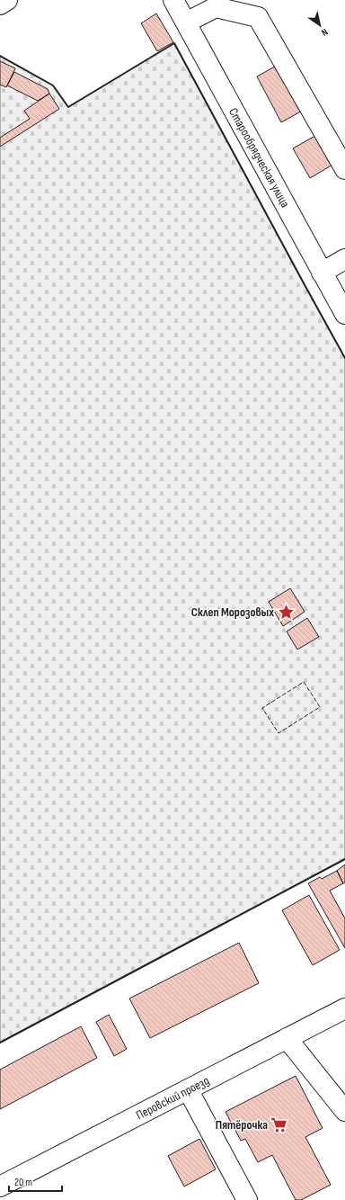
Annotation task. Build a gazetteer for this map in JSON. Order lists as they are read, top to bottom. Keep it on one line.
{"streets":{"street":["Старообрядческая улица","Перовский проезд"]},"places":{"place":["Склеп Морозовых"],"supermarket":["Пятёрочка"]},"scale_bar":"20 m","north":"bottom right"}
